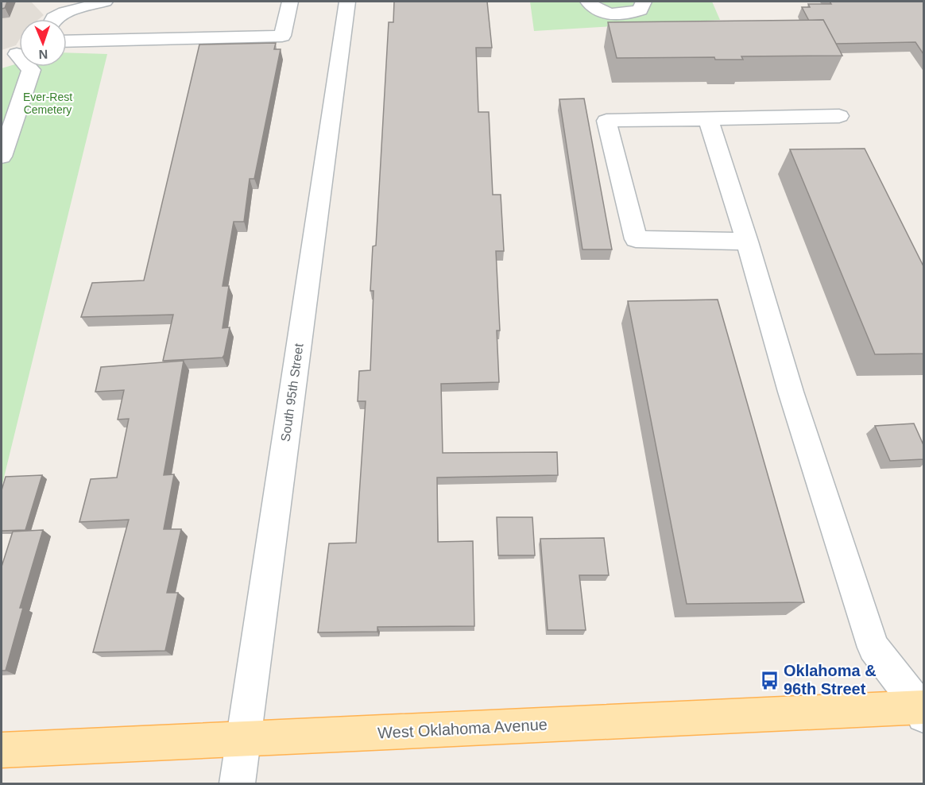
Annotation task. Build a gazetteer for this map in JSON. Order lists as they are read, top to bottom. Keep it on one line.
{"streets":{"main road":["West Oklahoma Avenue"],"street":["South 95th Street"]},"crossings":[["South 95th Street","West Oklahoma Avenue"]],"parks":["Ever-Rest Cemetery"],"places":{"bus stop":["Oklahoma & 96th Street"]},"north":"bottom"}
